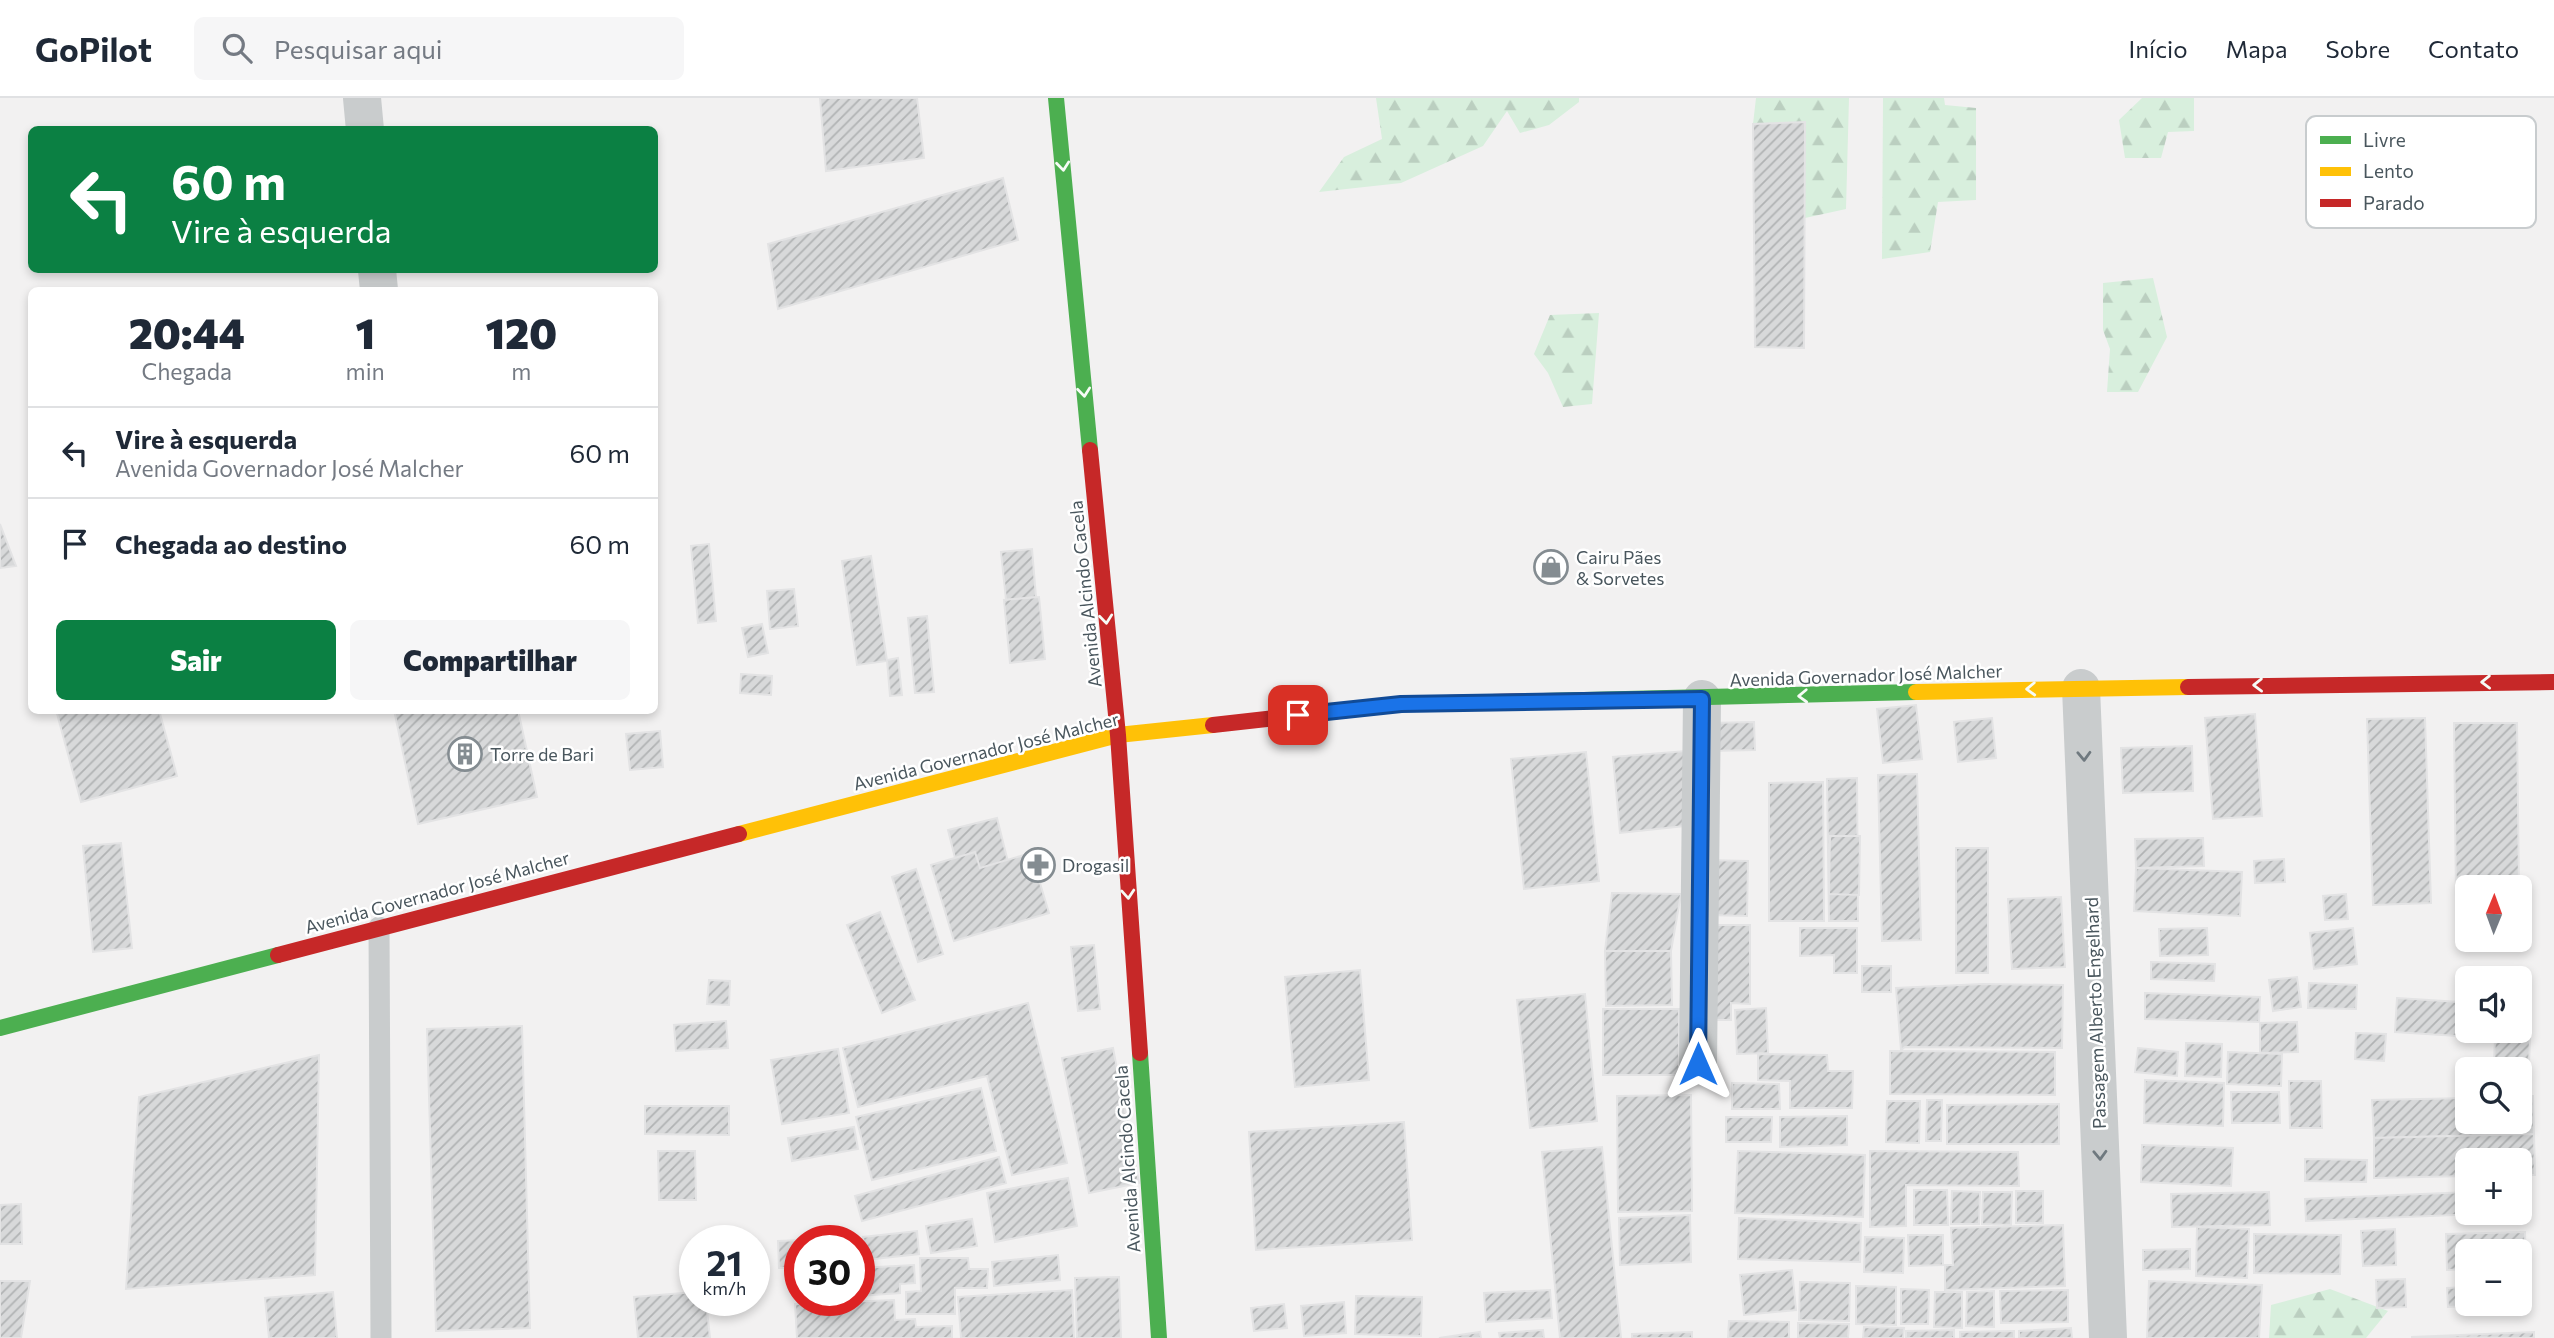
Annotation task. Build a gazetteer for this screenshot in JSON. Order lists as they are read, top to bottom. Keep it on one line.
{"streets":{"main road":["Avenida Alcindo Cacela","Avenida Governador José Malcher"],"street":["Passagem Alberto Engelhard"]},"crossings":[["Avenida Alcindo Cacela","Avenida Governador José Malcher"],["Avenida Governador José Malcher","Passagem Alberto Engelhard"]],"one_way":["Avenida Alcindo Cacela","Passagem Alberto Engelhard"],"places":{"shop":["Cairu Pães & Sorvetes"],"building":["Torre de Bari"],"pharmacy":["Drogasil"]},"legend":["Livre","Lento","Parado"],"north":"top","page":{"header":"GoPilot","search":"Pesquisar aqui","nav":["Início","Mapa","Sobre","Contato"],"turn":["60 m","Vire à esquerda"],"eta":["20:44","Chegada","1","min","120","m"],"list":[{"name":"Vire à esquerda","note":"Avenida Governador José Malcher","value":"60 m"},{"name":"Chegada ao destino","value":"60 m"}],"buttons":["Sair","Compartilhar"],"map_buttons":["+","−"],"speed":"21 km/h","limit":"30"}}
